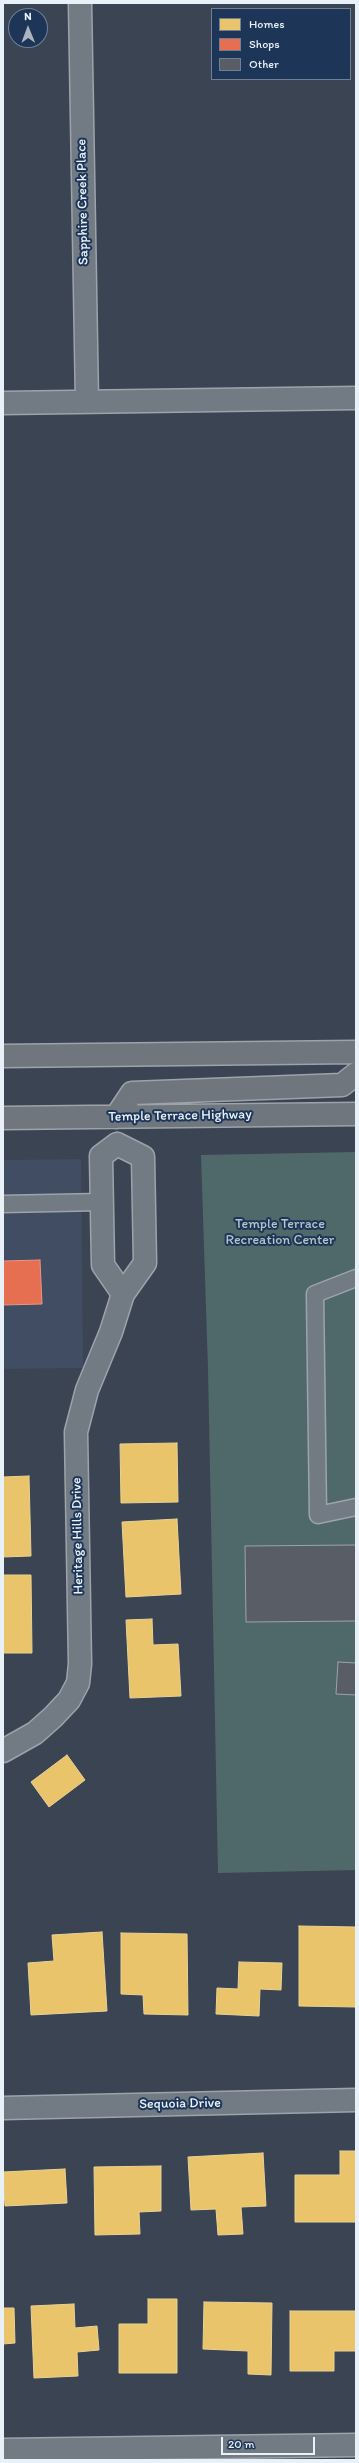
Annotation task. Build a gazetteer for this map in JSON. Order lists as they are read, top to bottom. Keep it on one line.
{"streets":{"main road":["Temple Terrace Highway"],"street":["Sapphire Creek Place","Heritage Hills Drive","Sequoia Drive"]},"parks":["Temple Terrace Recreation Center"],"legend":["Homes","Shops","Other"],"scale_bar":"20 m","north":"top"}
